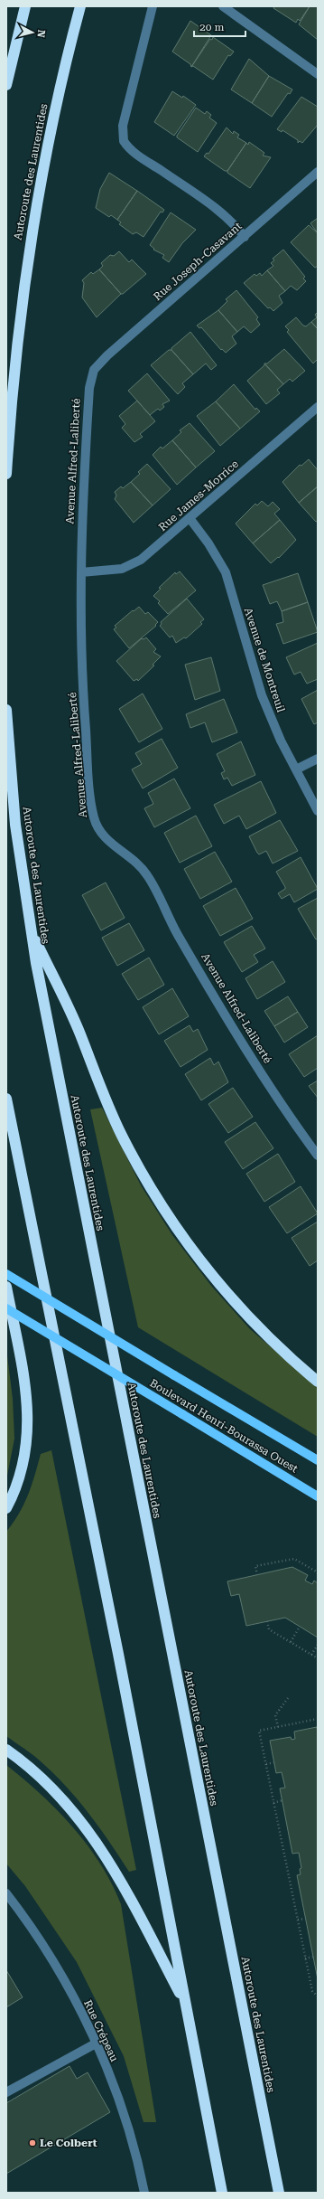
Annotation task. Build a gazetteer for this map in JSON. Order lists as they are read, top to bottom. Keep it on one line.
{"streets":{"highway":["Autoroute des Laurentides"],"main road":["Boulevard Henri-Bourassa Ouest"],"street":["Rue Joseph-Casavant","Avenue Alfred-Laliberté","Rue James-Morrice","Avenue de Montreuil","Rue Crépeau"]},"crossings":[["Rue Joseph-Casavant","Avenue Alfred-Laliberté"],["Avenue Alfred-Laliberté","Rue James-Morrice"],["Rue James-Morrice","Avenue de Montreuil"]],"places":["Le Colbert"],"scale_bar":"20 m","north":"right"}
